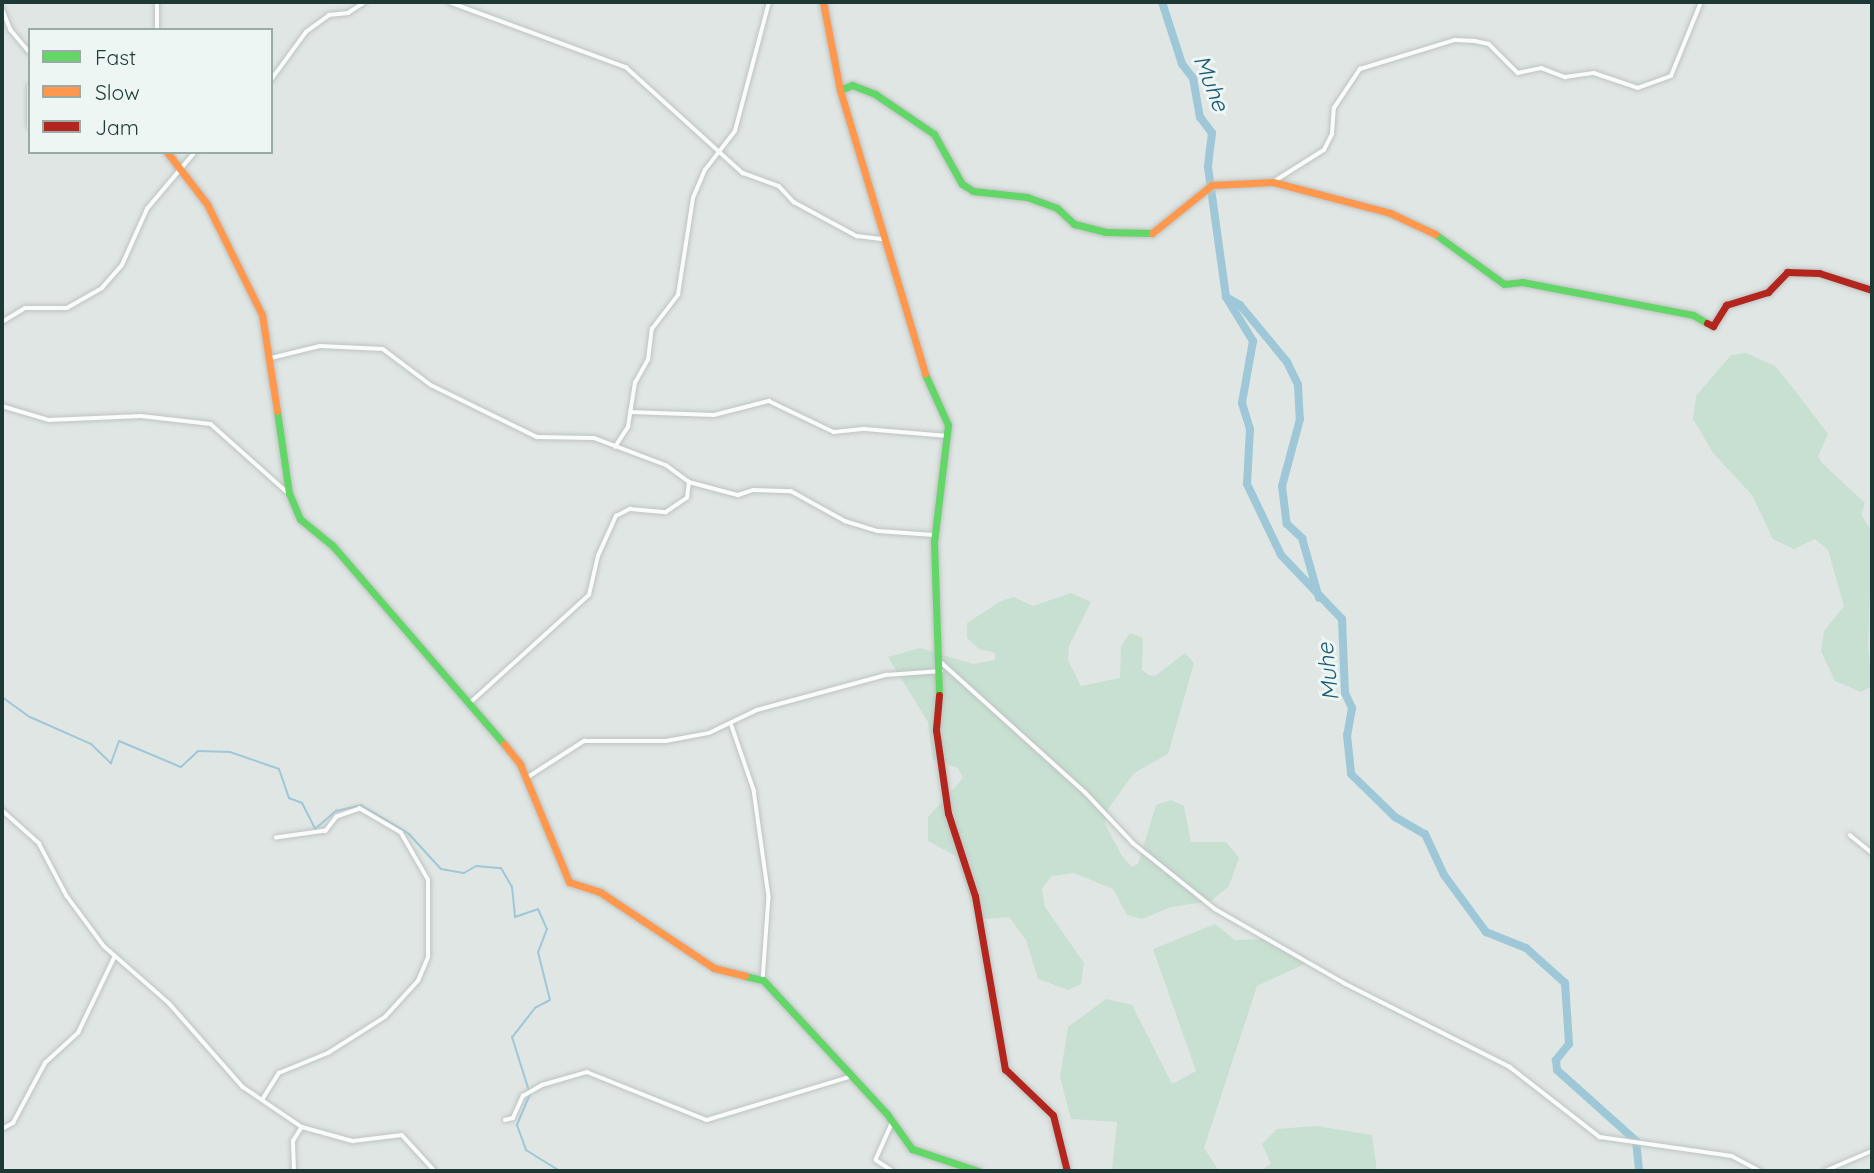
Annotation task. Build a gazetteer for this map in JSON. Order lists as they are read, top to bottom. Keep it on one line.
{"water":["Muhe"],"legend":["Fast","Slow","Jam"]}
